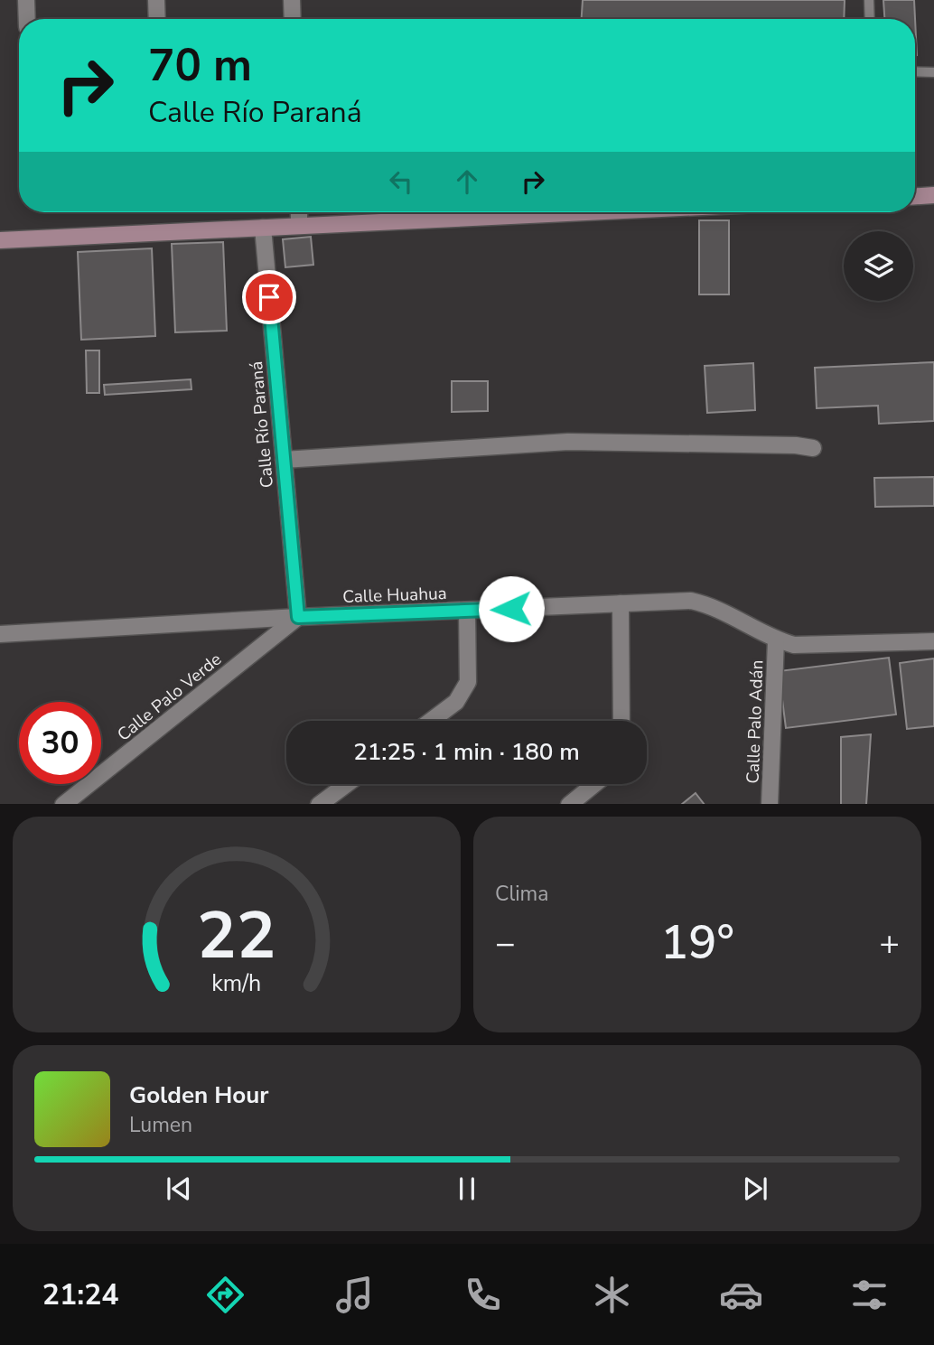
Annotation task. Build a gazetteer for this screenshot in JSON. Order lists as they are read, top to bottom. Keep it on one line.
{"streets":{"street":["Calle Río Paraná","Calle Huahua","Calle Palo Verde","Calle Palo Adán"]},"crossings":[["Calle Río Paraná","Calle Huahua"],["Calle Río Paraná","Calle Palo Verde"],["Calle Huahua","Calle Palo Verde"],["Calle Huahua","Calle Palo Adán"]],"page":{"turn":["70 m","Calle Río Paraná"],"limit":"30","trip":"21:25 · 1 min · 180 m","tile":"Clima","heat":["−","19°","+"],"song":["Golden Hour","Lumen"],"tabs":"21:24","gauge":["22","km/h"]}}
